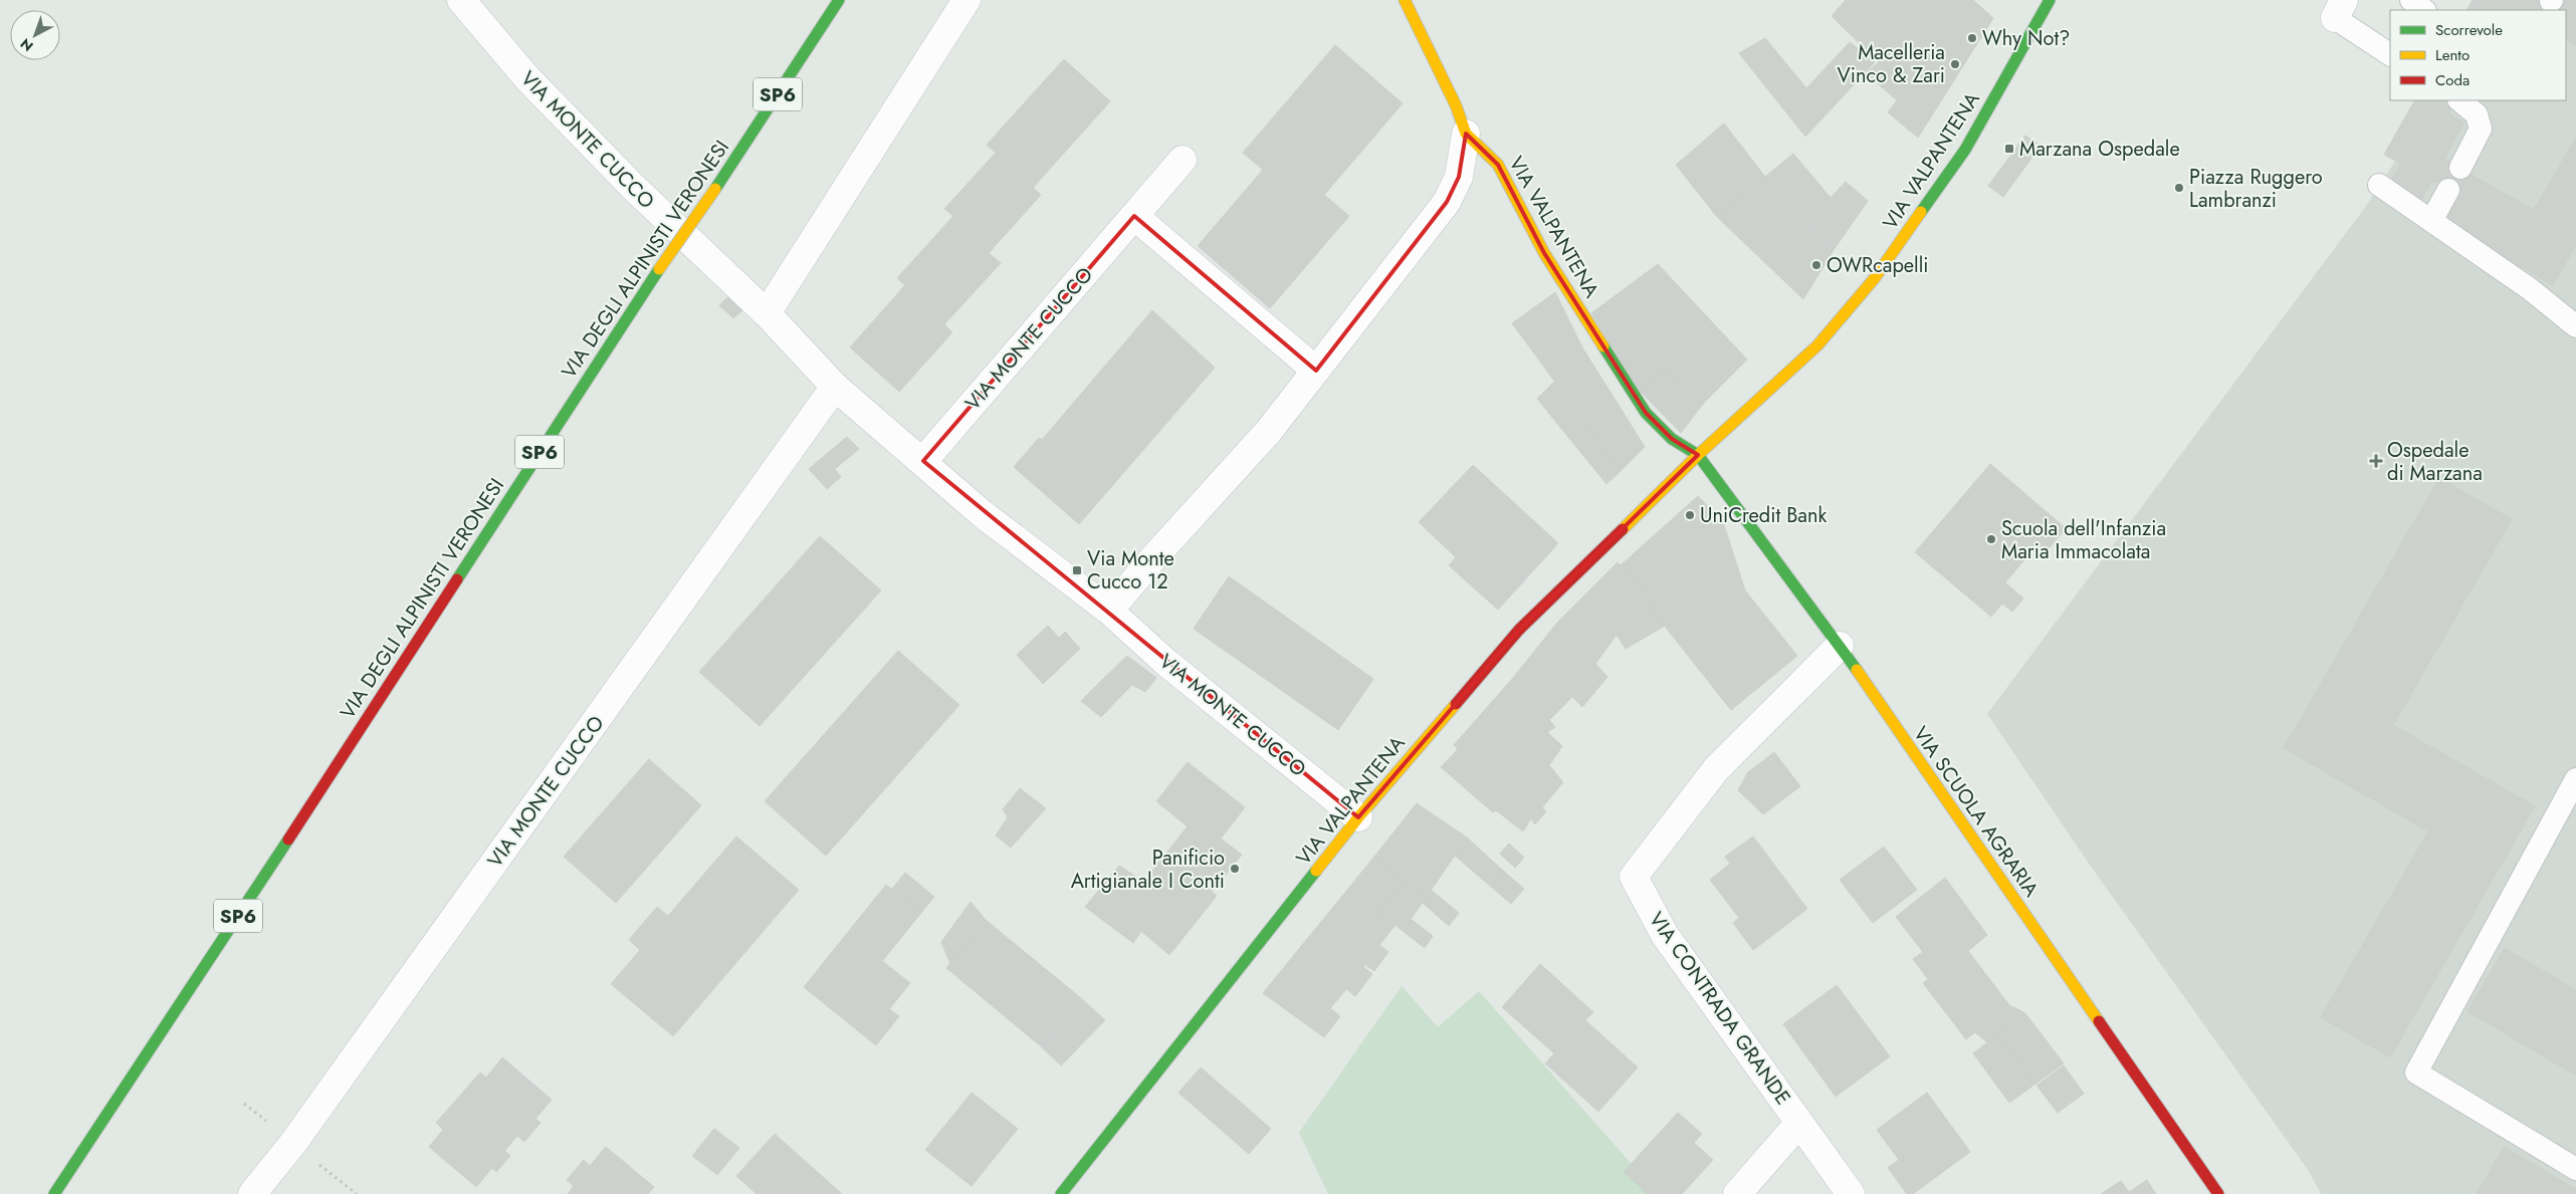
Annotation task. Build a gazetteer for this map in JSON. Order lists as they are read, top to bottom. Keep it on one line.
{"streets":{"main road":["SP6","VIA VALPANTENA","VIA DEGLI ALPINISTI VERONESI","VIA SCUOLA AGRARIA"],"street":["VIA MONTE CUCCO","VIA CONTRADA GRANDE"]},"crossings":[["VIA MONTE CUCCO","VIA VALPANTENA"],["VIA VALPANTENA","VIA SCUOLA AGRARIA"],["VIA SCUOLA AGRARIA","VIA CONTRADA GRANDE"]],"places":{"other":["Why Not?","Macelleria Vinco & Zari","Piazza Ruggero Lambranzi","OWRcapelli","UniCredit Bank","Scuola dell'Infanzia Maria Immacolata","Panificio Artigianale I Conti"],"transit":["Marzana Ospedale","Via Monte Cucco 12"],"health":["Ospedale di Marzana"]},"legend":["Scorrevole","Lento","Coda"],"north":"bottom left"}
